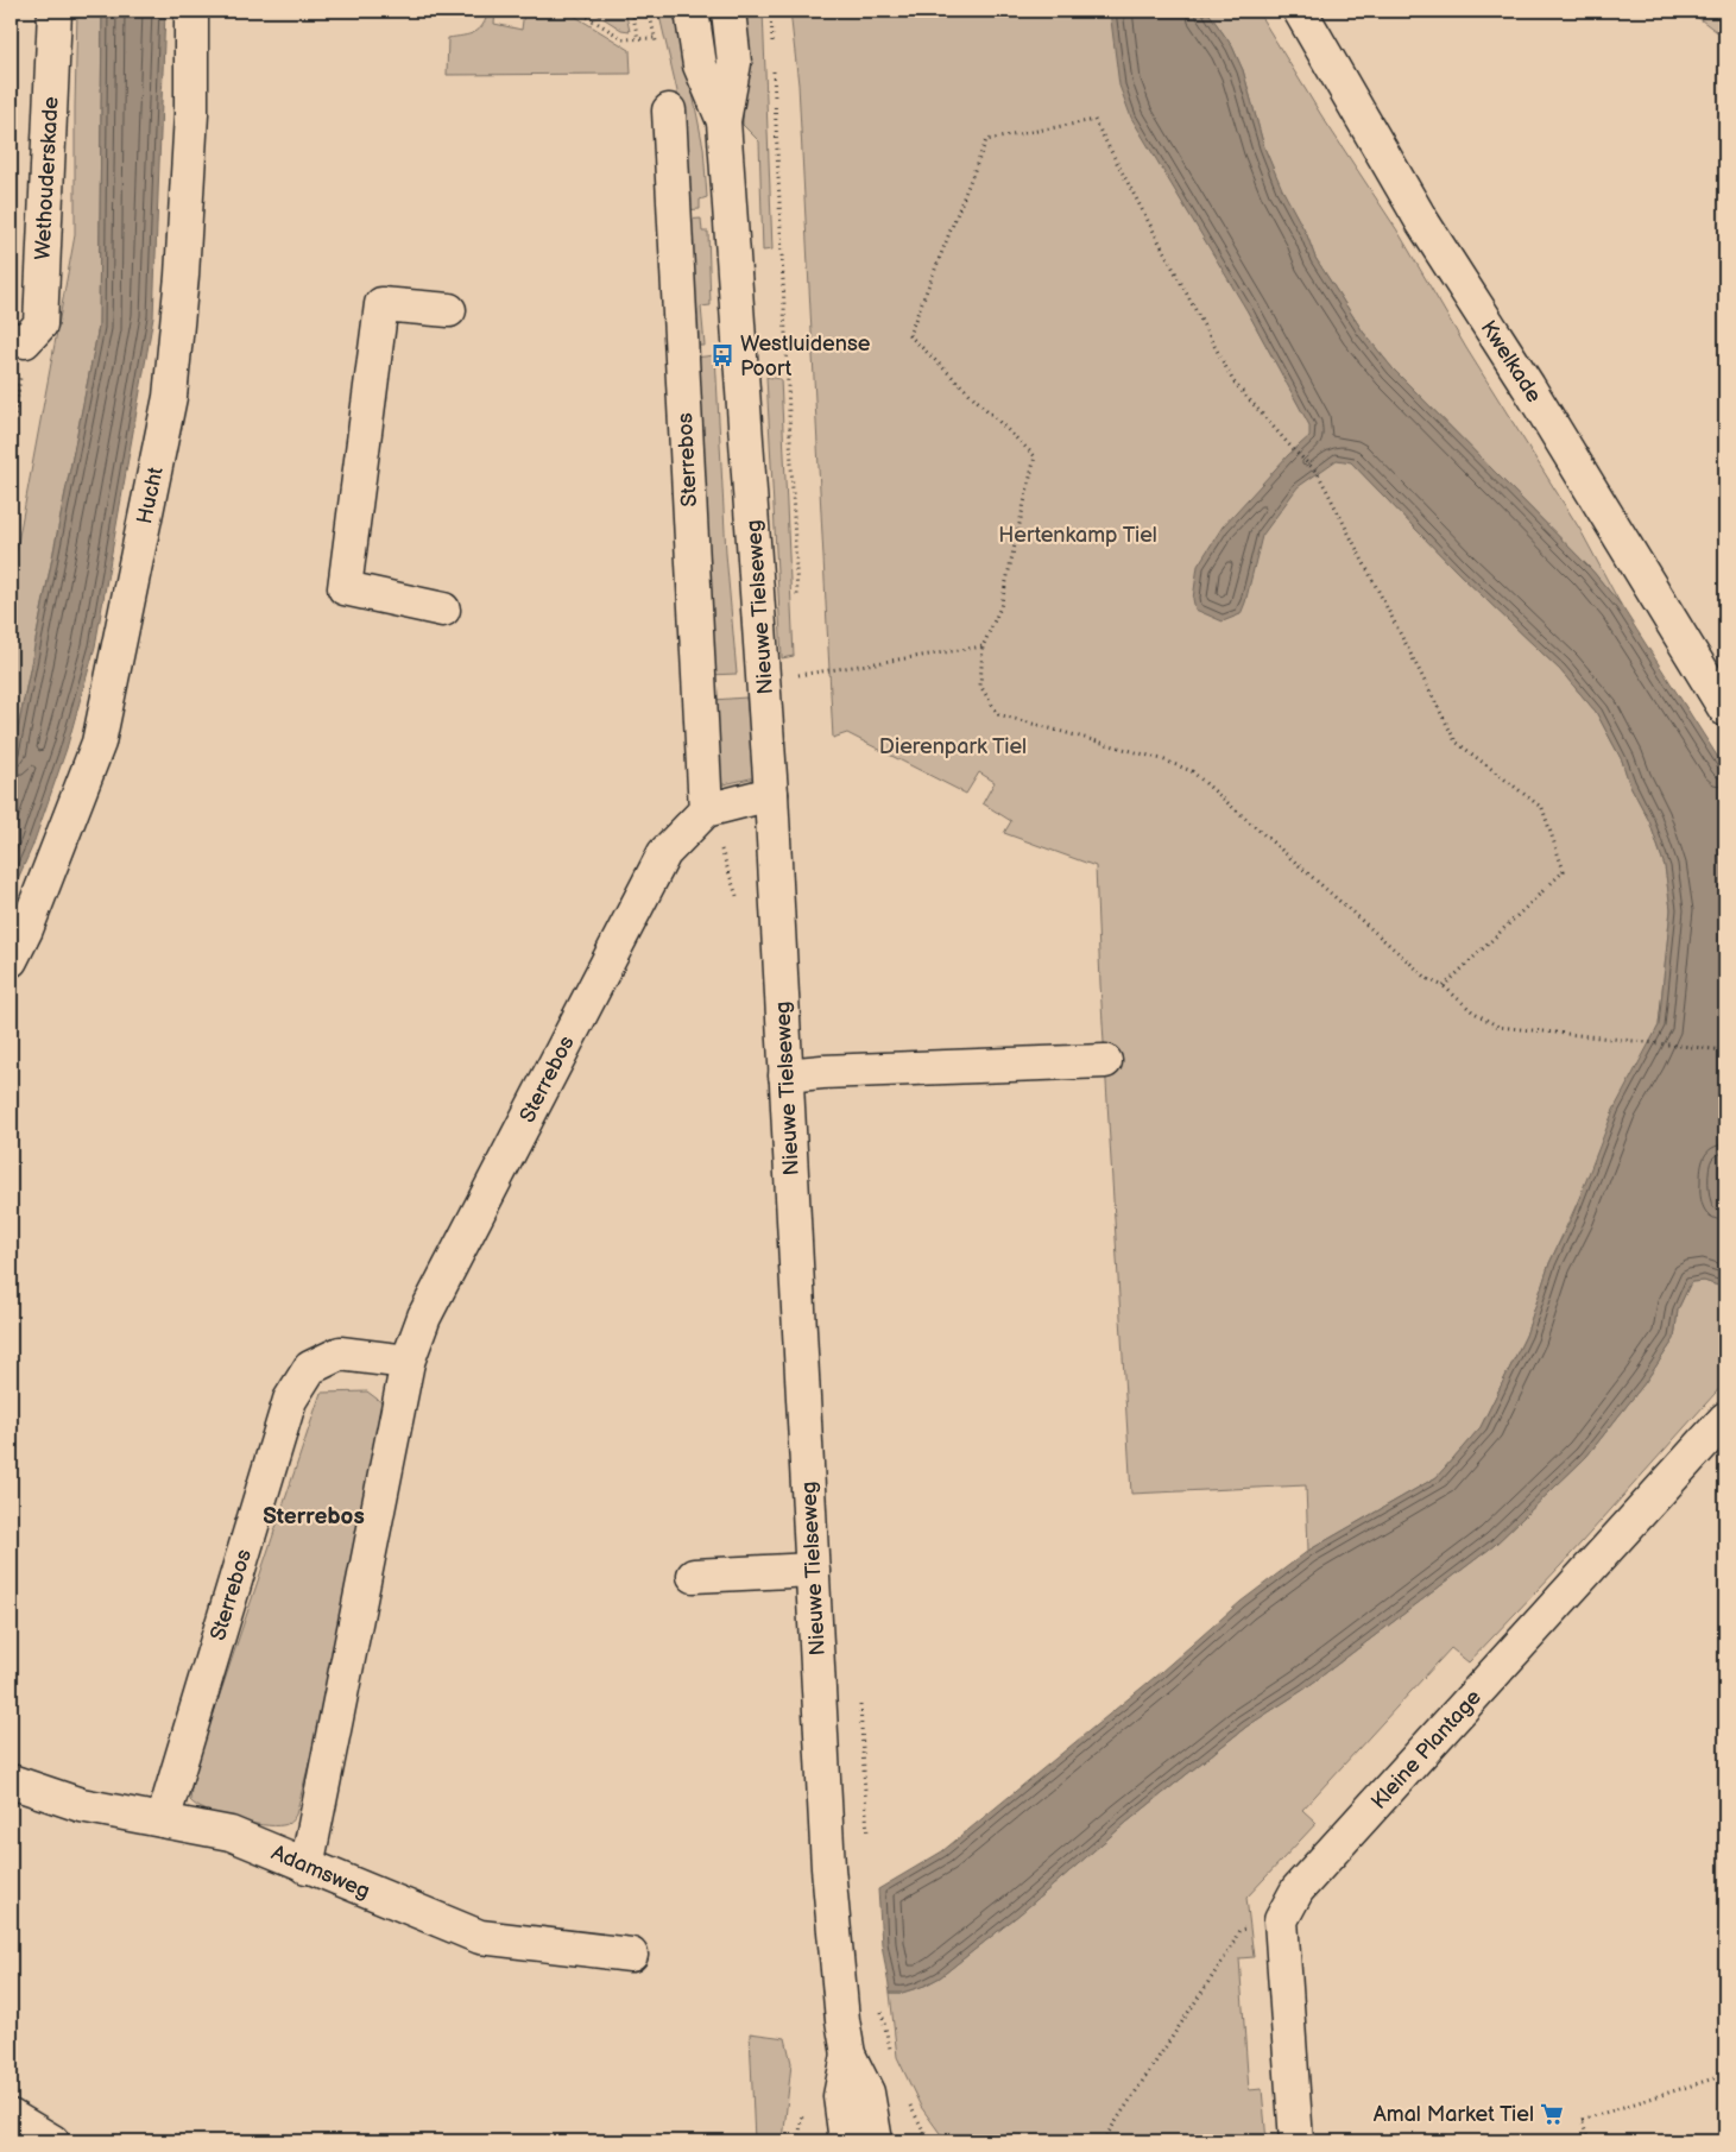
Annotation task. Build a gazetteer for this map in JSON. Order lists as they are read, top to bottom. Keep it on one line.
{"streets":{"street":["Wethouderskade","Kwelkade","Sterrebos","Hucht","Nieuwe Tielseweg","Kleine Plantage","Adamsweg"]},"crossings":[["Sterrebos","Adamsweg"]],"districts":["Sterrebos"],"parks":["Hertenkamp Tiel","Dierenpark Tiel"],"places":{"bus stop":["Westluidense Poort"],"supermarket":["Amal Market Tiel"]}}
